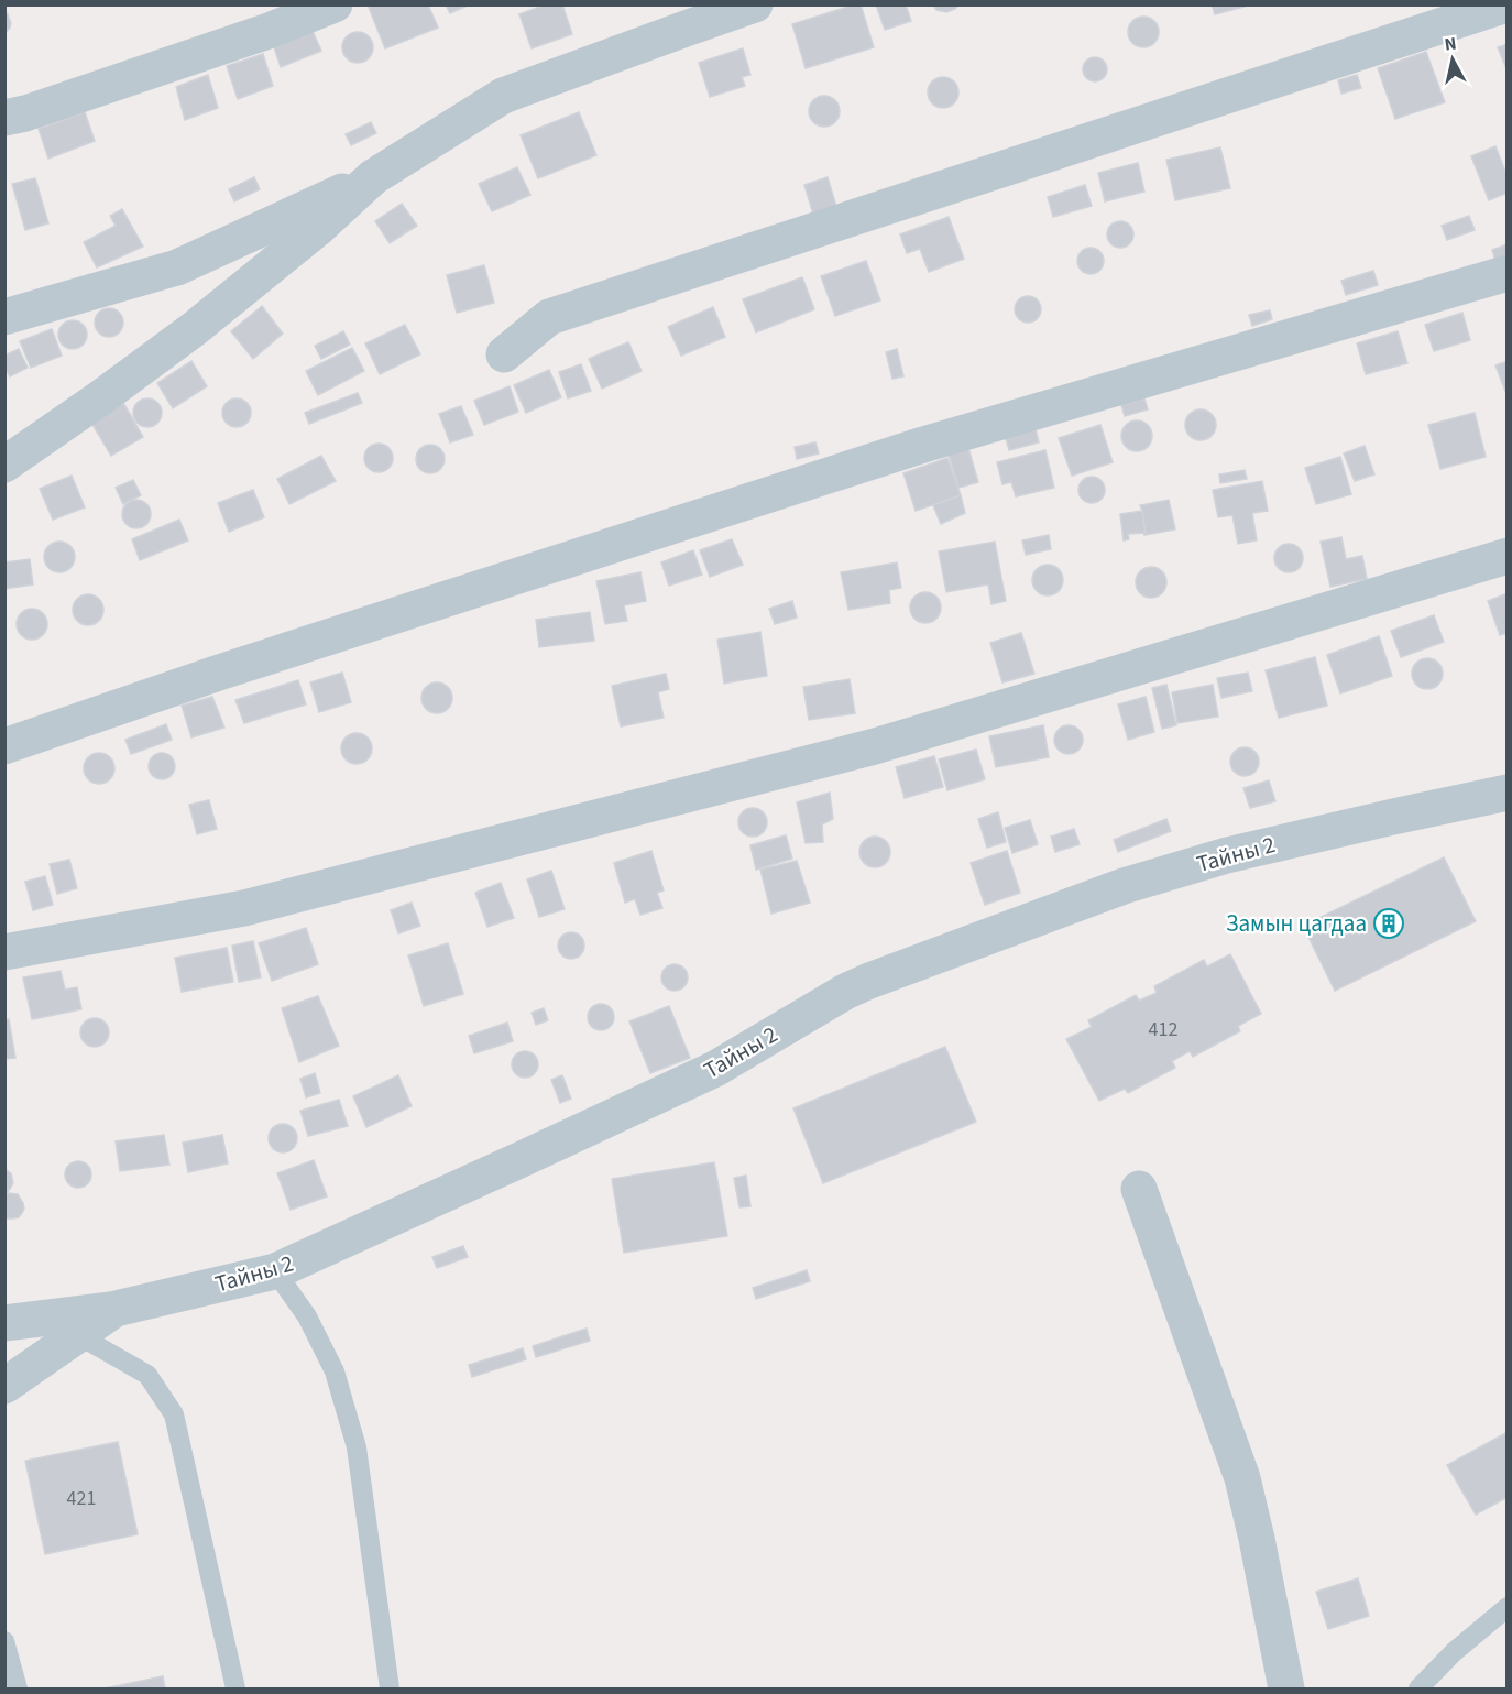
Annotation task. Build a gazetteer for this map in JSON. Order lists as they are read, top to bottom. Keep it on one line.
{"streets":{"street":["Тайны 2"]},"places":{"building":["Замын цагдаа"]},"house_numbers":["412","421"],"north":"top"}
